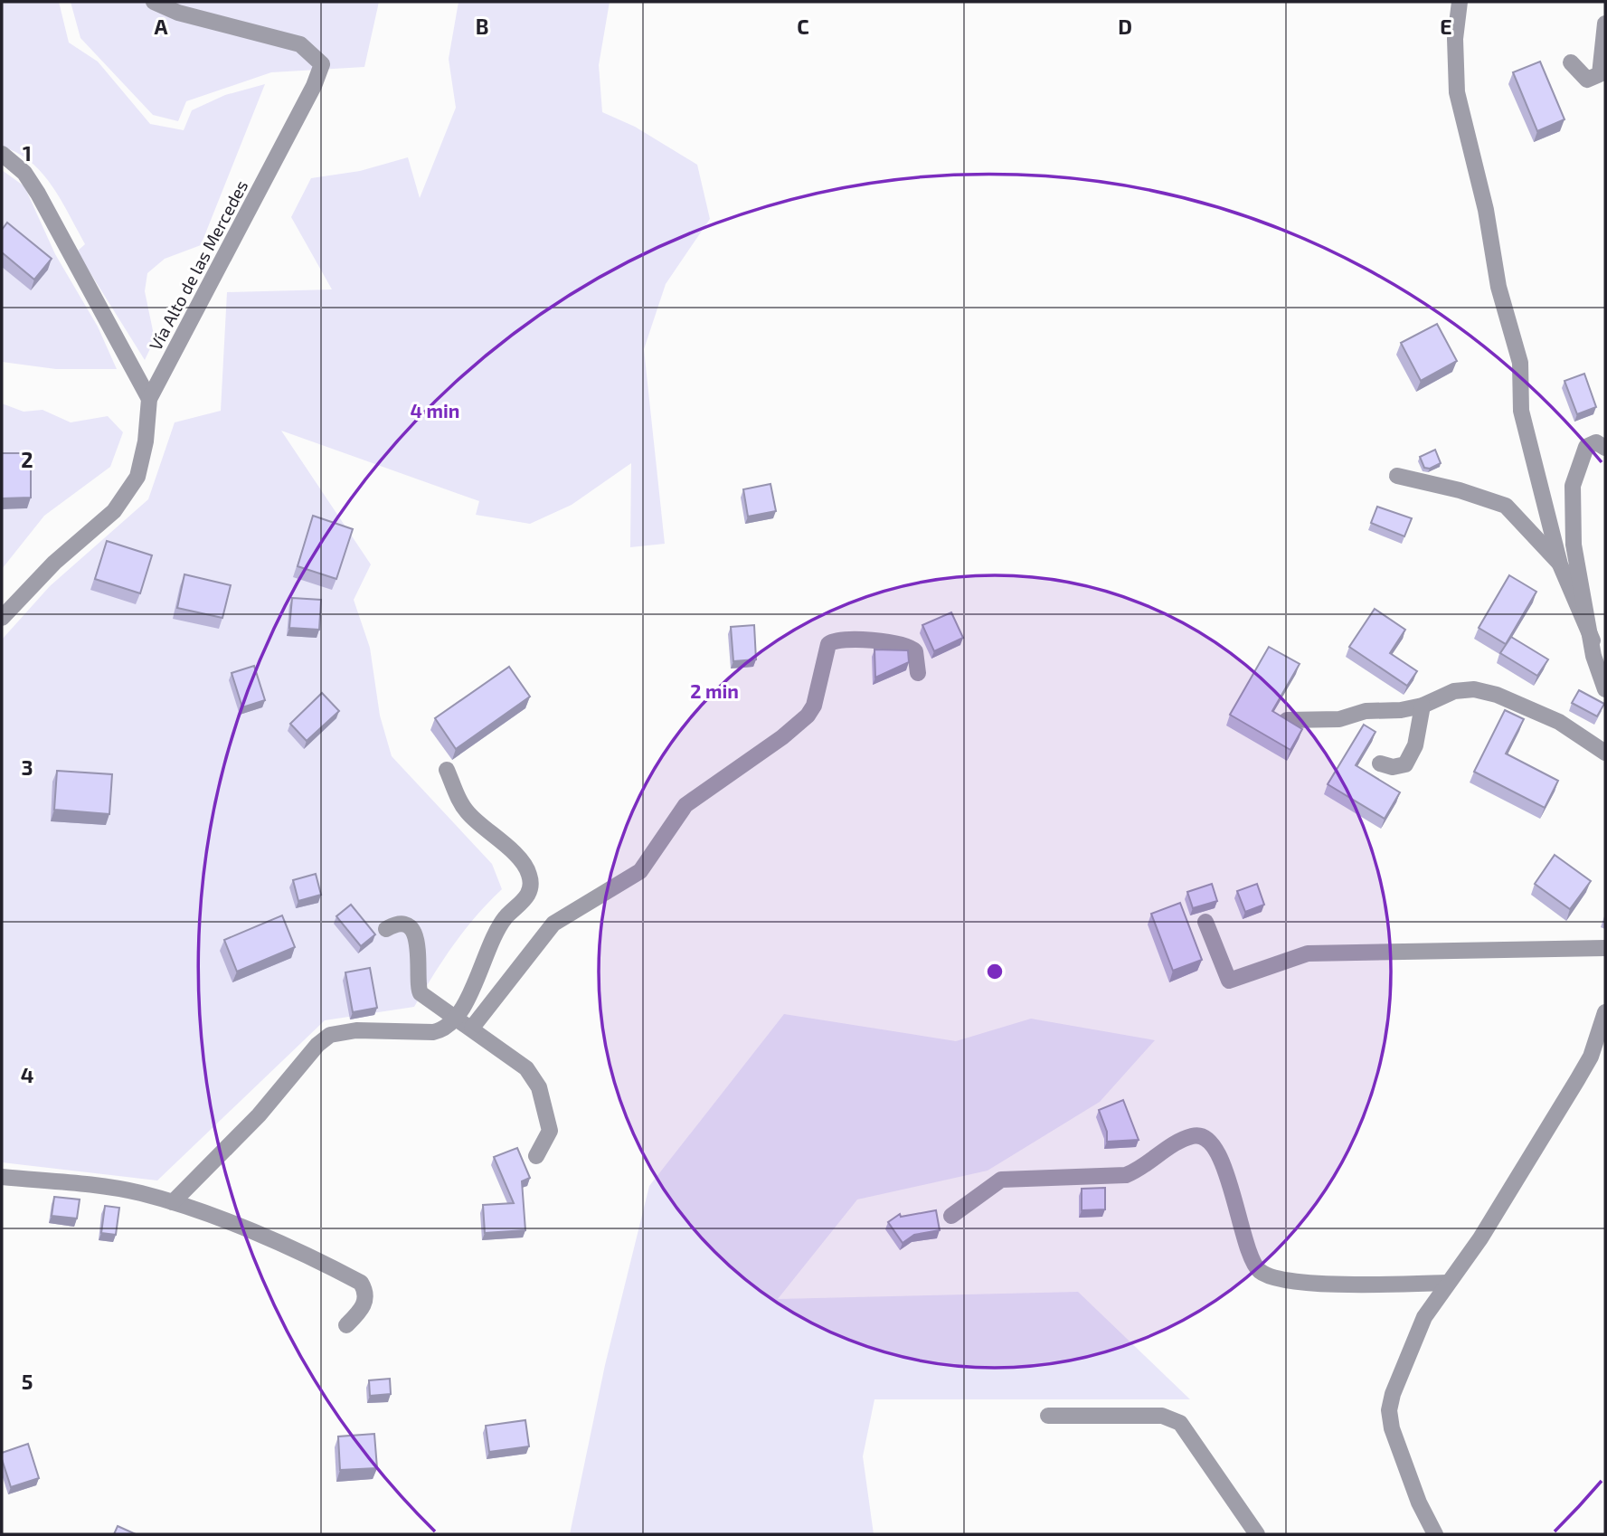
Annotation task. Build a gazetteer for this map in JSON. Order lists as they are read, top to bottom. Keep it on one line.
{"streets":{"street":["Vía Alto de las Mercedes"]},"grid":{"columns":["A","B","C","D","E"],"rows":["1","2","3","4","5"]},"rings":["4 min","2 min"]}
